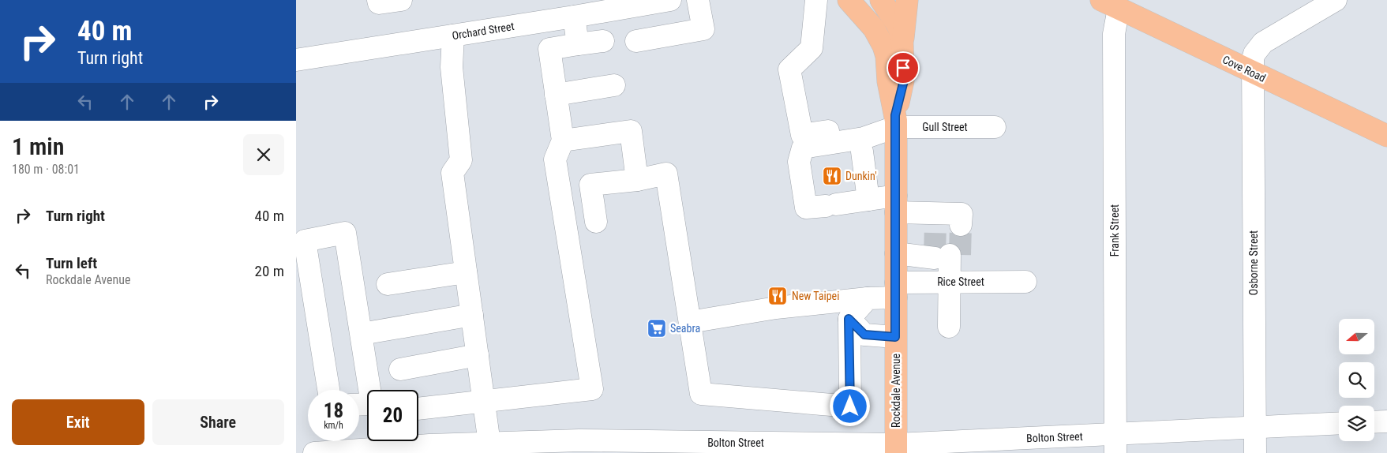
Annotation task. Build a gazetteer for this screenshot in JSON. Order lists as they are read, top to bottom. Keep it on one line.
{"streets":{"main road":["Cove Road","Rockdale Avenue"],"street":["Orchard Street","Gull Street","Frank Street","Osborne Street","Rice Street","Bolton Street"]},"crossings":[["Cove Road","Frank Street"],["Cove Road","Osborne Street"],["Gull Street","Rockdale Avenue"],["Frank Street","Bolton Street"],["Osborne Street","Bolton Street"],["Rice Street","Rockdale Avenue"],["Rockdale Avenue","Bolton Street"]],"places":{"restaurant":["Dunkin'","New Taipei"],"supermarket":["Seabra"]},"north":"left","page":{"turn":["40 m","Turn right"],"heading":["1 min","180 m · 08:01"],"list":[{"name":"Turn right","value":"40 m"},{"name":"Turn left","note":"Rockdale Avenue","value":"20 m"}],"speed":"18 km/h","limit":"20","buttons":["Exit","Share"]}}
